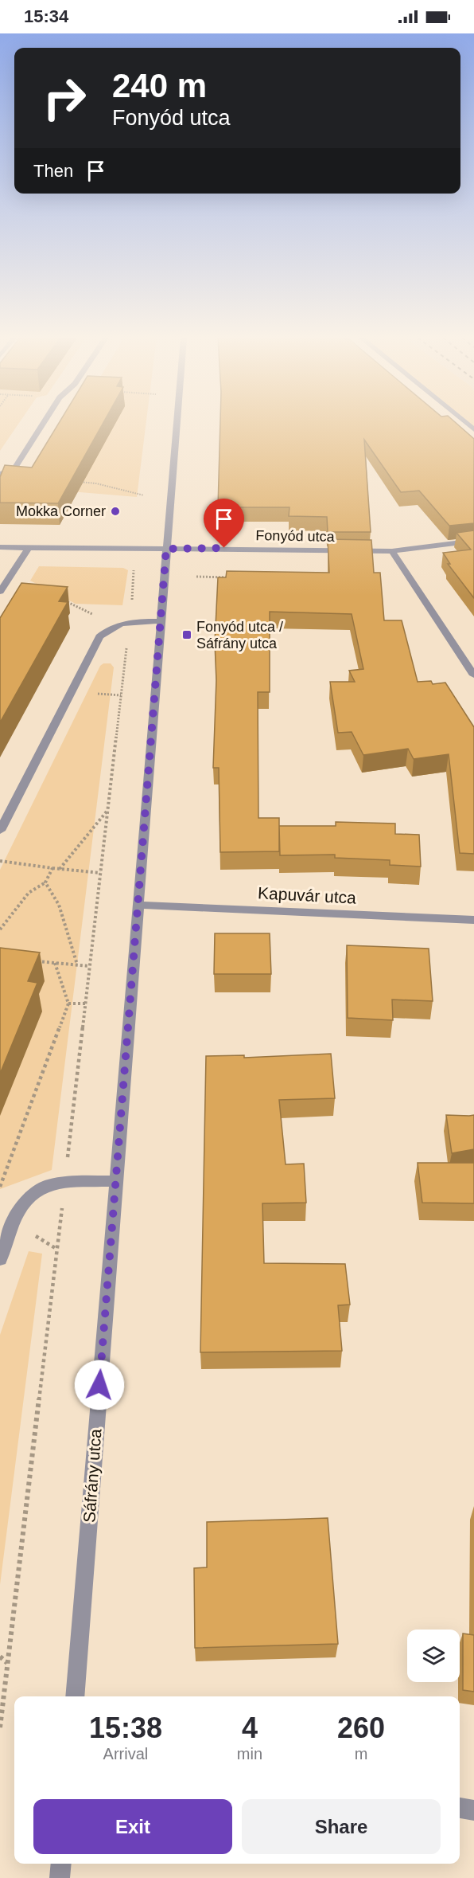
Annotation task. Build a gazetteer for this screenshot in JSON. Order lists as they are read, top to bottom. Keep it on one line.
{"streets":{"street":["Fonyód utca","Kapuvár utca","Sáfrány utca"]},"crossings":[["Fonyód utca","Sáfrány utca"],["Kapuvár utca","Sáfrány utca"]],"places":{"other":["Mokka Corner"],"transit":["Fonyód utca / Sáfrány utca"]},"page":{"status":"15:34","turn":["240 m","Fonyód utca"],"then":"Then","eta":["15:38","Arrival","4","min","260","m"],"buttons":["Exit","Share"]}}
